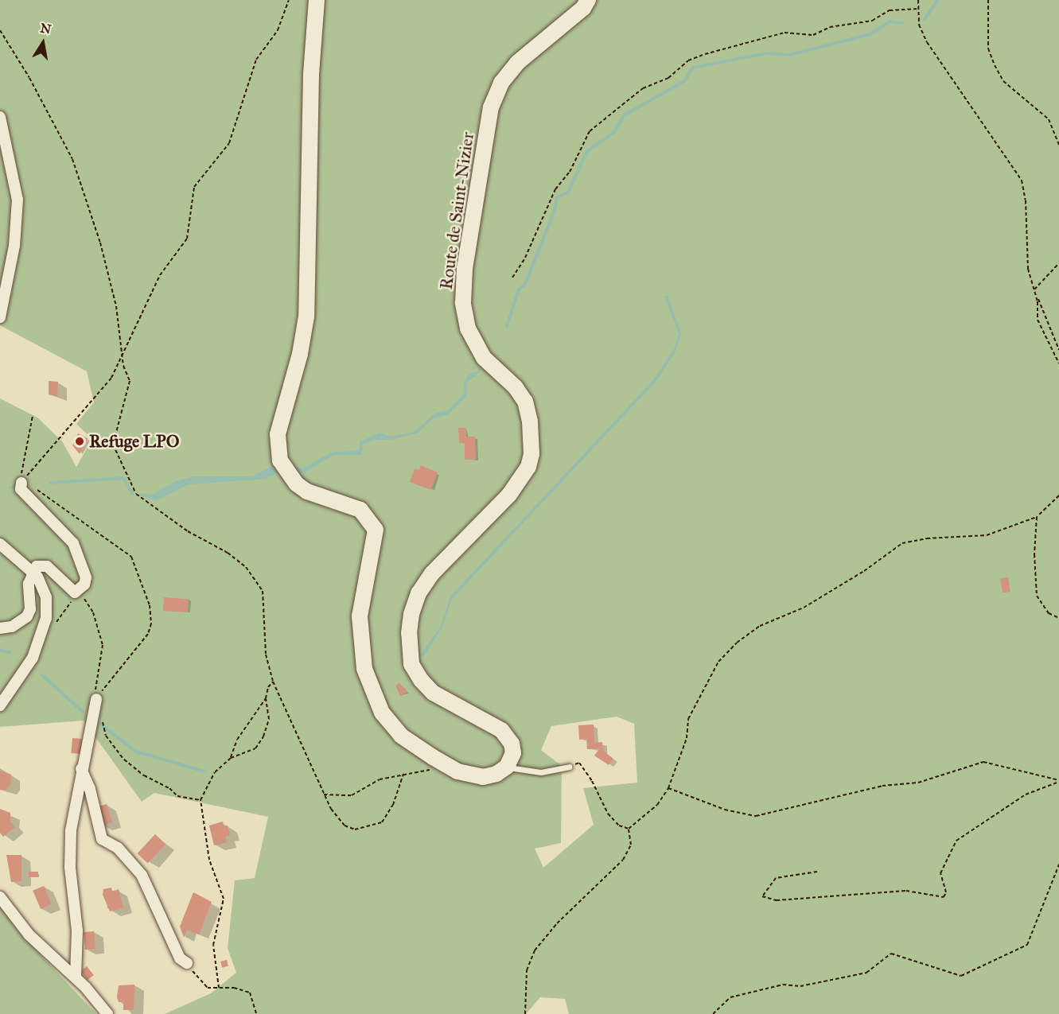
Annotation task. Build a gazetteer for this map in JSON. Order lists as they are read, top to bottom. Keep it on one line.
{"streets":{"main road":["Route de Saint-Nizier"]},"places":["Refuge LPO"],"north":"top"}
